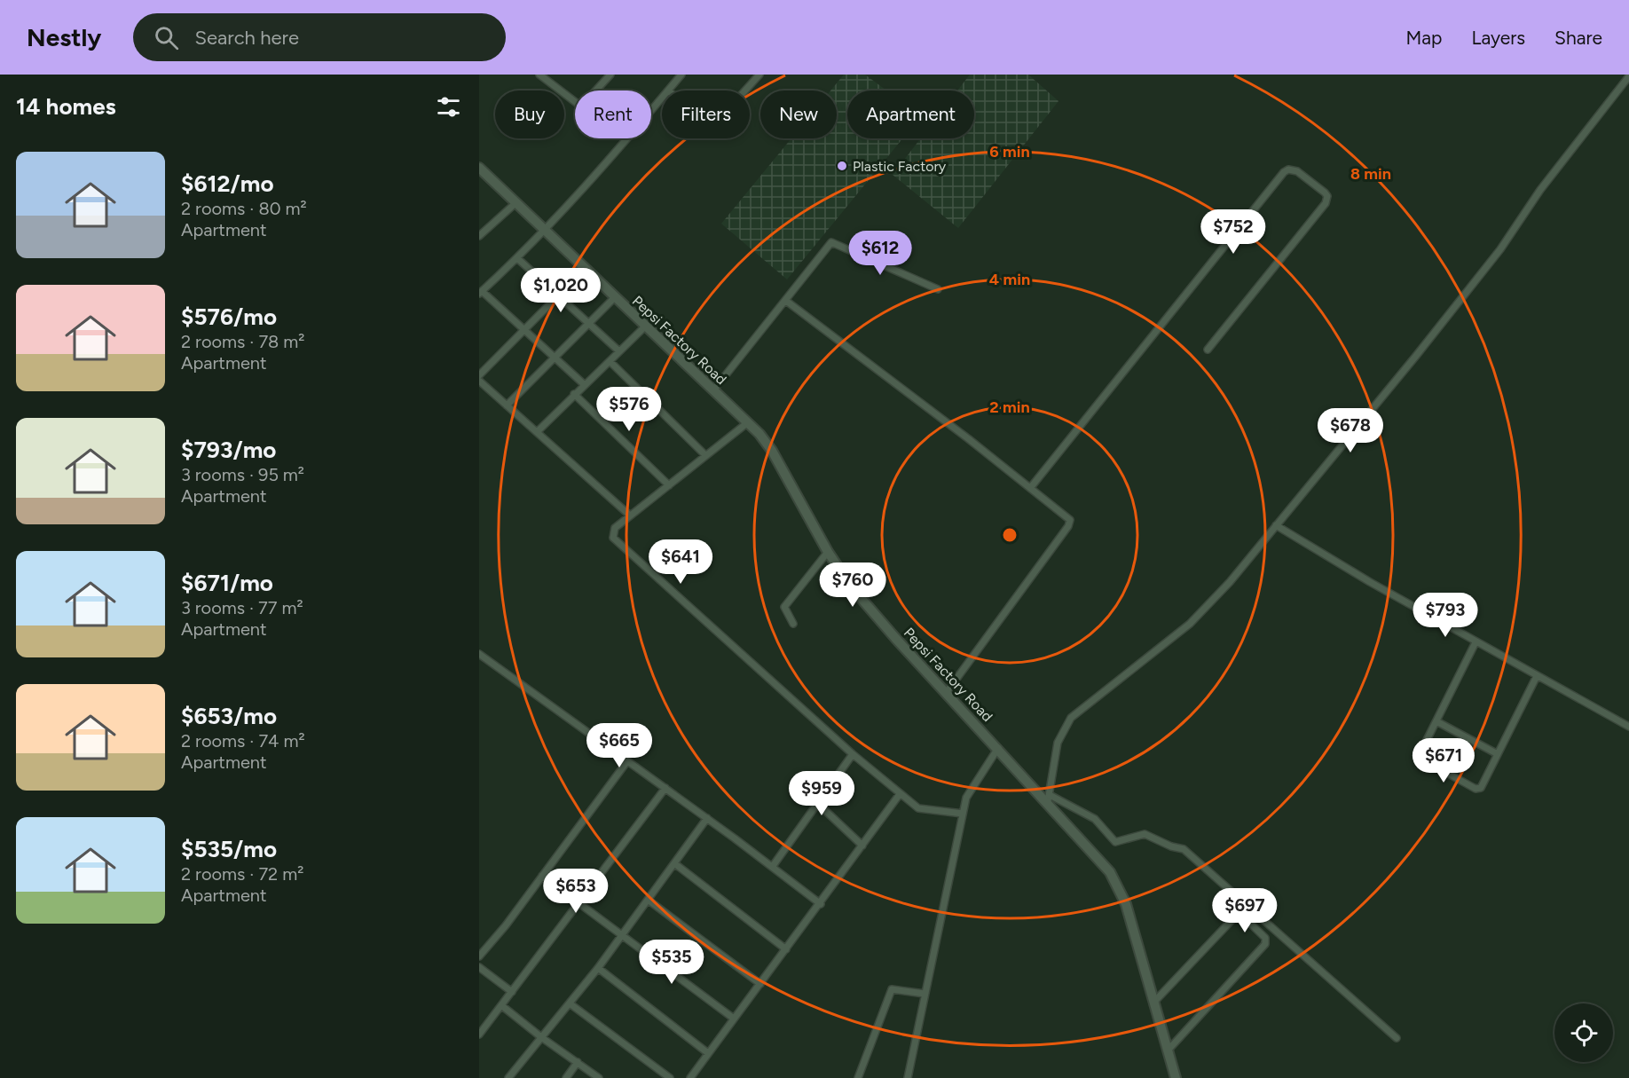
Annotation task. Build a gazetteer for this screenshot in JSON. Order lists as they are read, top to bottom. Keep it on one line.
{"streets":{"main road":["Pepsi Factory Road"]},"places":["Plastic Factory"],"page":{"header":"Nestly","search":"Search here","nav":["Map","Layers","Share"],"heading":"14 homes","chip":["Buy","Rent","Filters","New","Apartment"],"list":[{"name":"$612/mo","note":"2 rooms · 80 m² · Apartment"},{"name":"$576/mo","note":"2 rooms · 78 m² · Apartment"},{"name":"$793/mo","note":"3 rooms · 95 m² · Apartment"},{"name":"$671/mo","note":"3 rooms · 77 m² · Apartment"},{"name":"$653/mo","note":"2 rooms · 74 m² · Apartment"},{"name":"$535/mo","note":"2 rooms · 72 m² · Apartment"}],"price":["$752","$612","$1,020","$576","$678","$641","$760","$793","$665","$671","$959","$653","$697","$535"]},"rings":["6 min","8 min","4 min","2 min"]}
